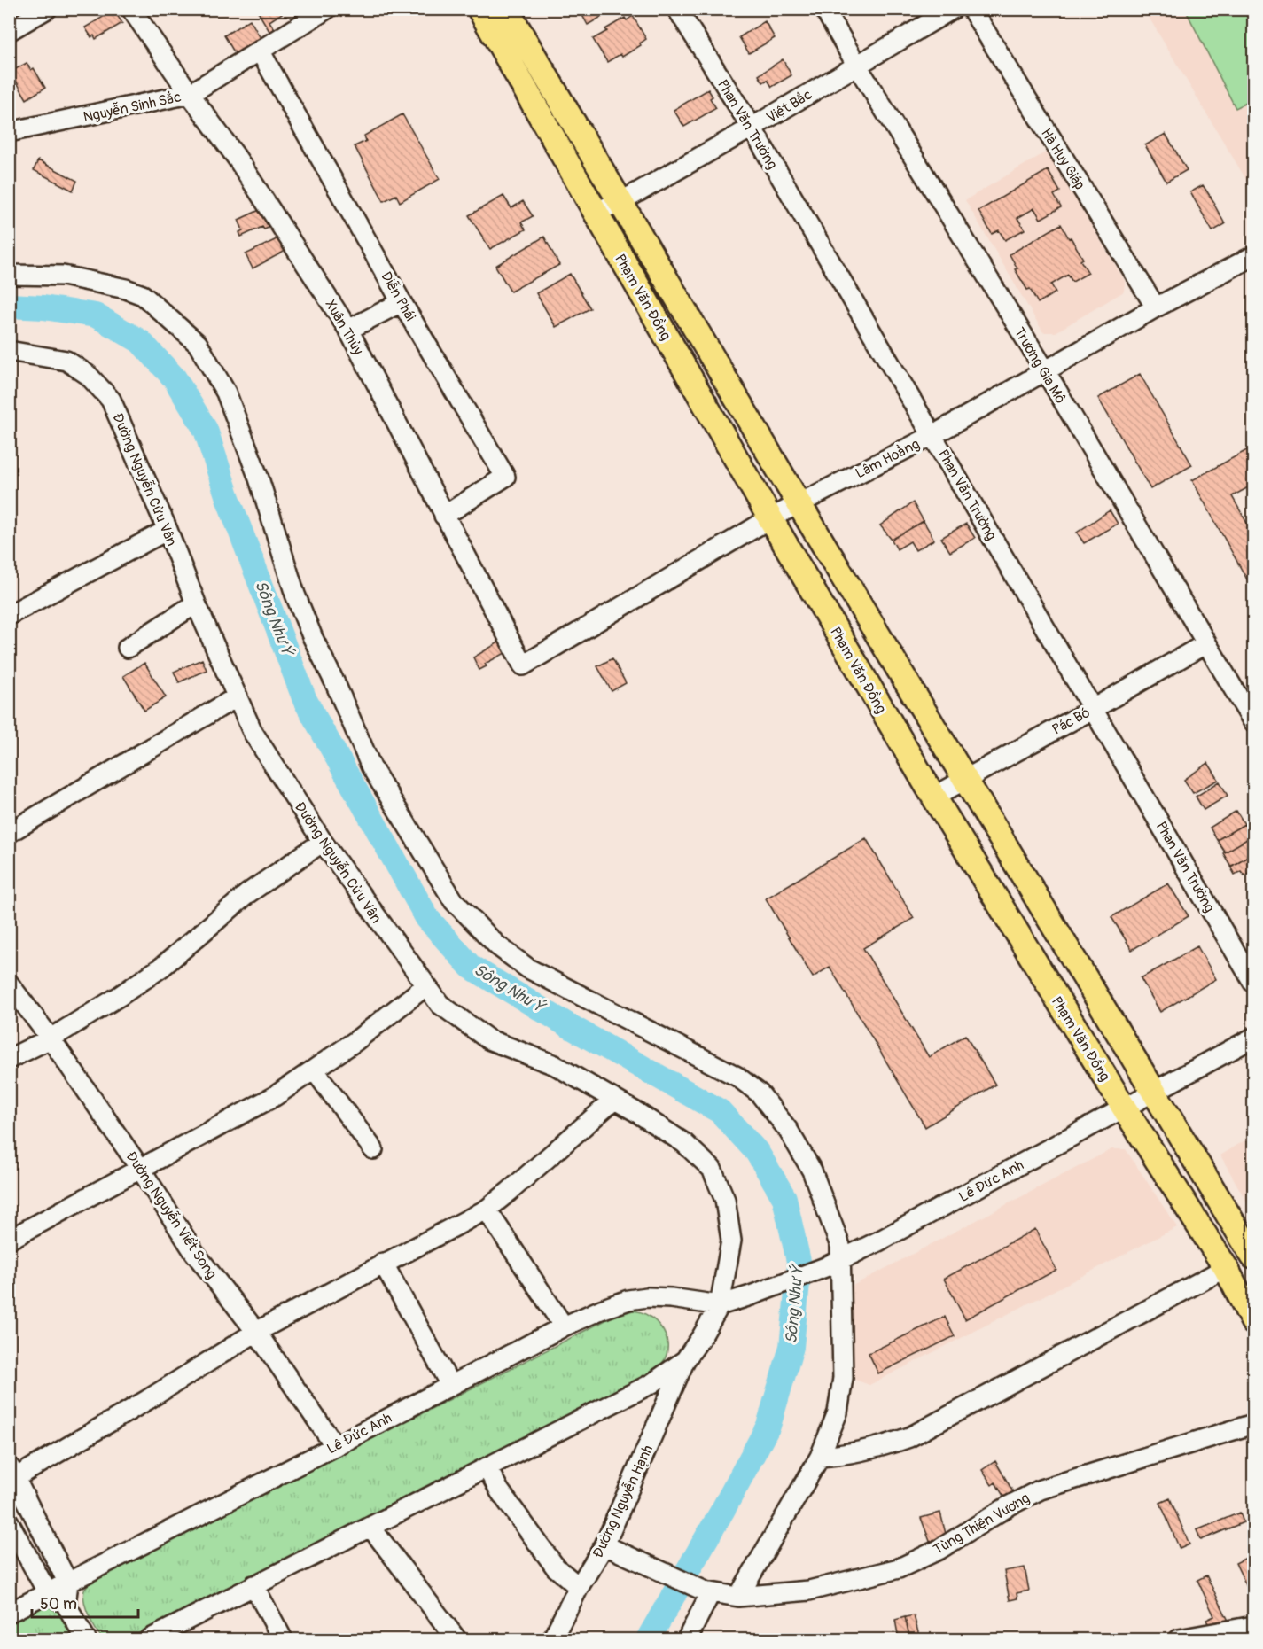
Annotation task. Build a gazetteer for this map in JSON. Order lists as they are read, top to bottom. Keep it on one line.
{"streets":{"main road":["Phạm Văn Đồng"],"street":["Việt Bắc","Nguyễn Sinh Sắc","Phan Văn Trường","Hà Huy Giáp","Diễn Phái","Xuân Thủy","Trương Gia Mô","Lâm Hoằng","Đường Nguyễn Cửu Vân","Pác Bó","Lê Đức Anh","Đường Nguyễn Viết Song","Đường Nguyễn Hạnh","Tùng Thiện Vương"]},"crossings":[["Việt Bắc","Phan Văn Trường"],["Việt Bắc","Phạm Văn Đồng"],["Việt Bắc","Trương Gia Mô"],["Nguyễn Sinh Sắc","Diễn Phái"],["Nguyễn Sinh Sắc","Xuân Thủy"],["Phan Văn Trường","Lâm Hoằng"],["Phan Văn Trường","Pác Bó"],["Hà Huy Giáp","Lâm Hoằng"],["Diễn Phái","Xuân Thủy"],["Phạm Văn Đồng","Lâm Hoằng"],["Phạm Văn Đồng","Pác Bó"],["Phạm Văn Đồng","Lê Đức Anh"],["Xuân Thủy","Lâm Hoằng"],["Trương Gia Mô","Lâm Hoằng"],["Trương Gia Mô","Pác Bó"],["Đường Nguyễn Cửu Vân","Lê Đức Anh"],["Lê Đức Anh","Đường Nguyễn Viết Song"],["Đường Nguyễn Hạnh","Tùng Thiện Vương"]],"water":["Sông Như Ý"],"scale_bar":"50 m"}
